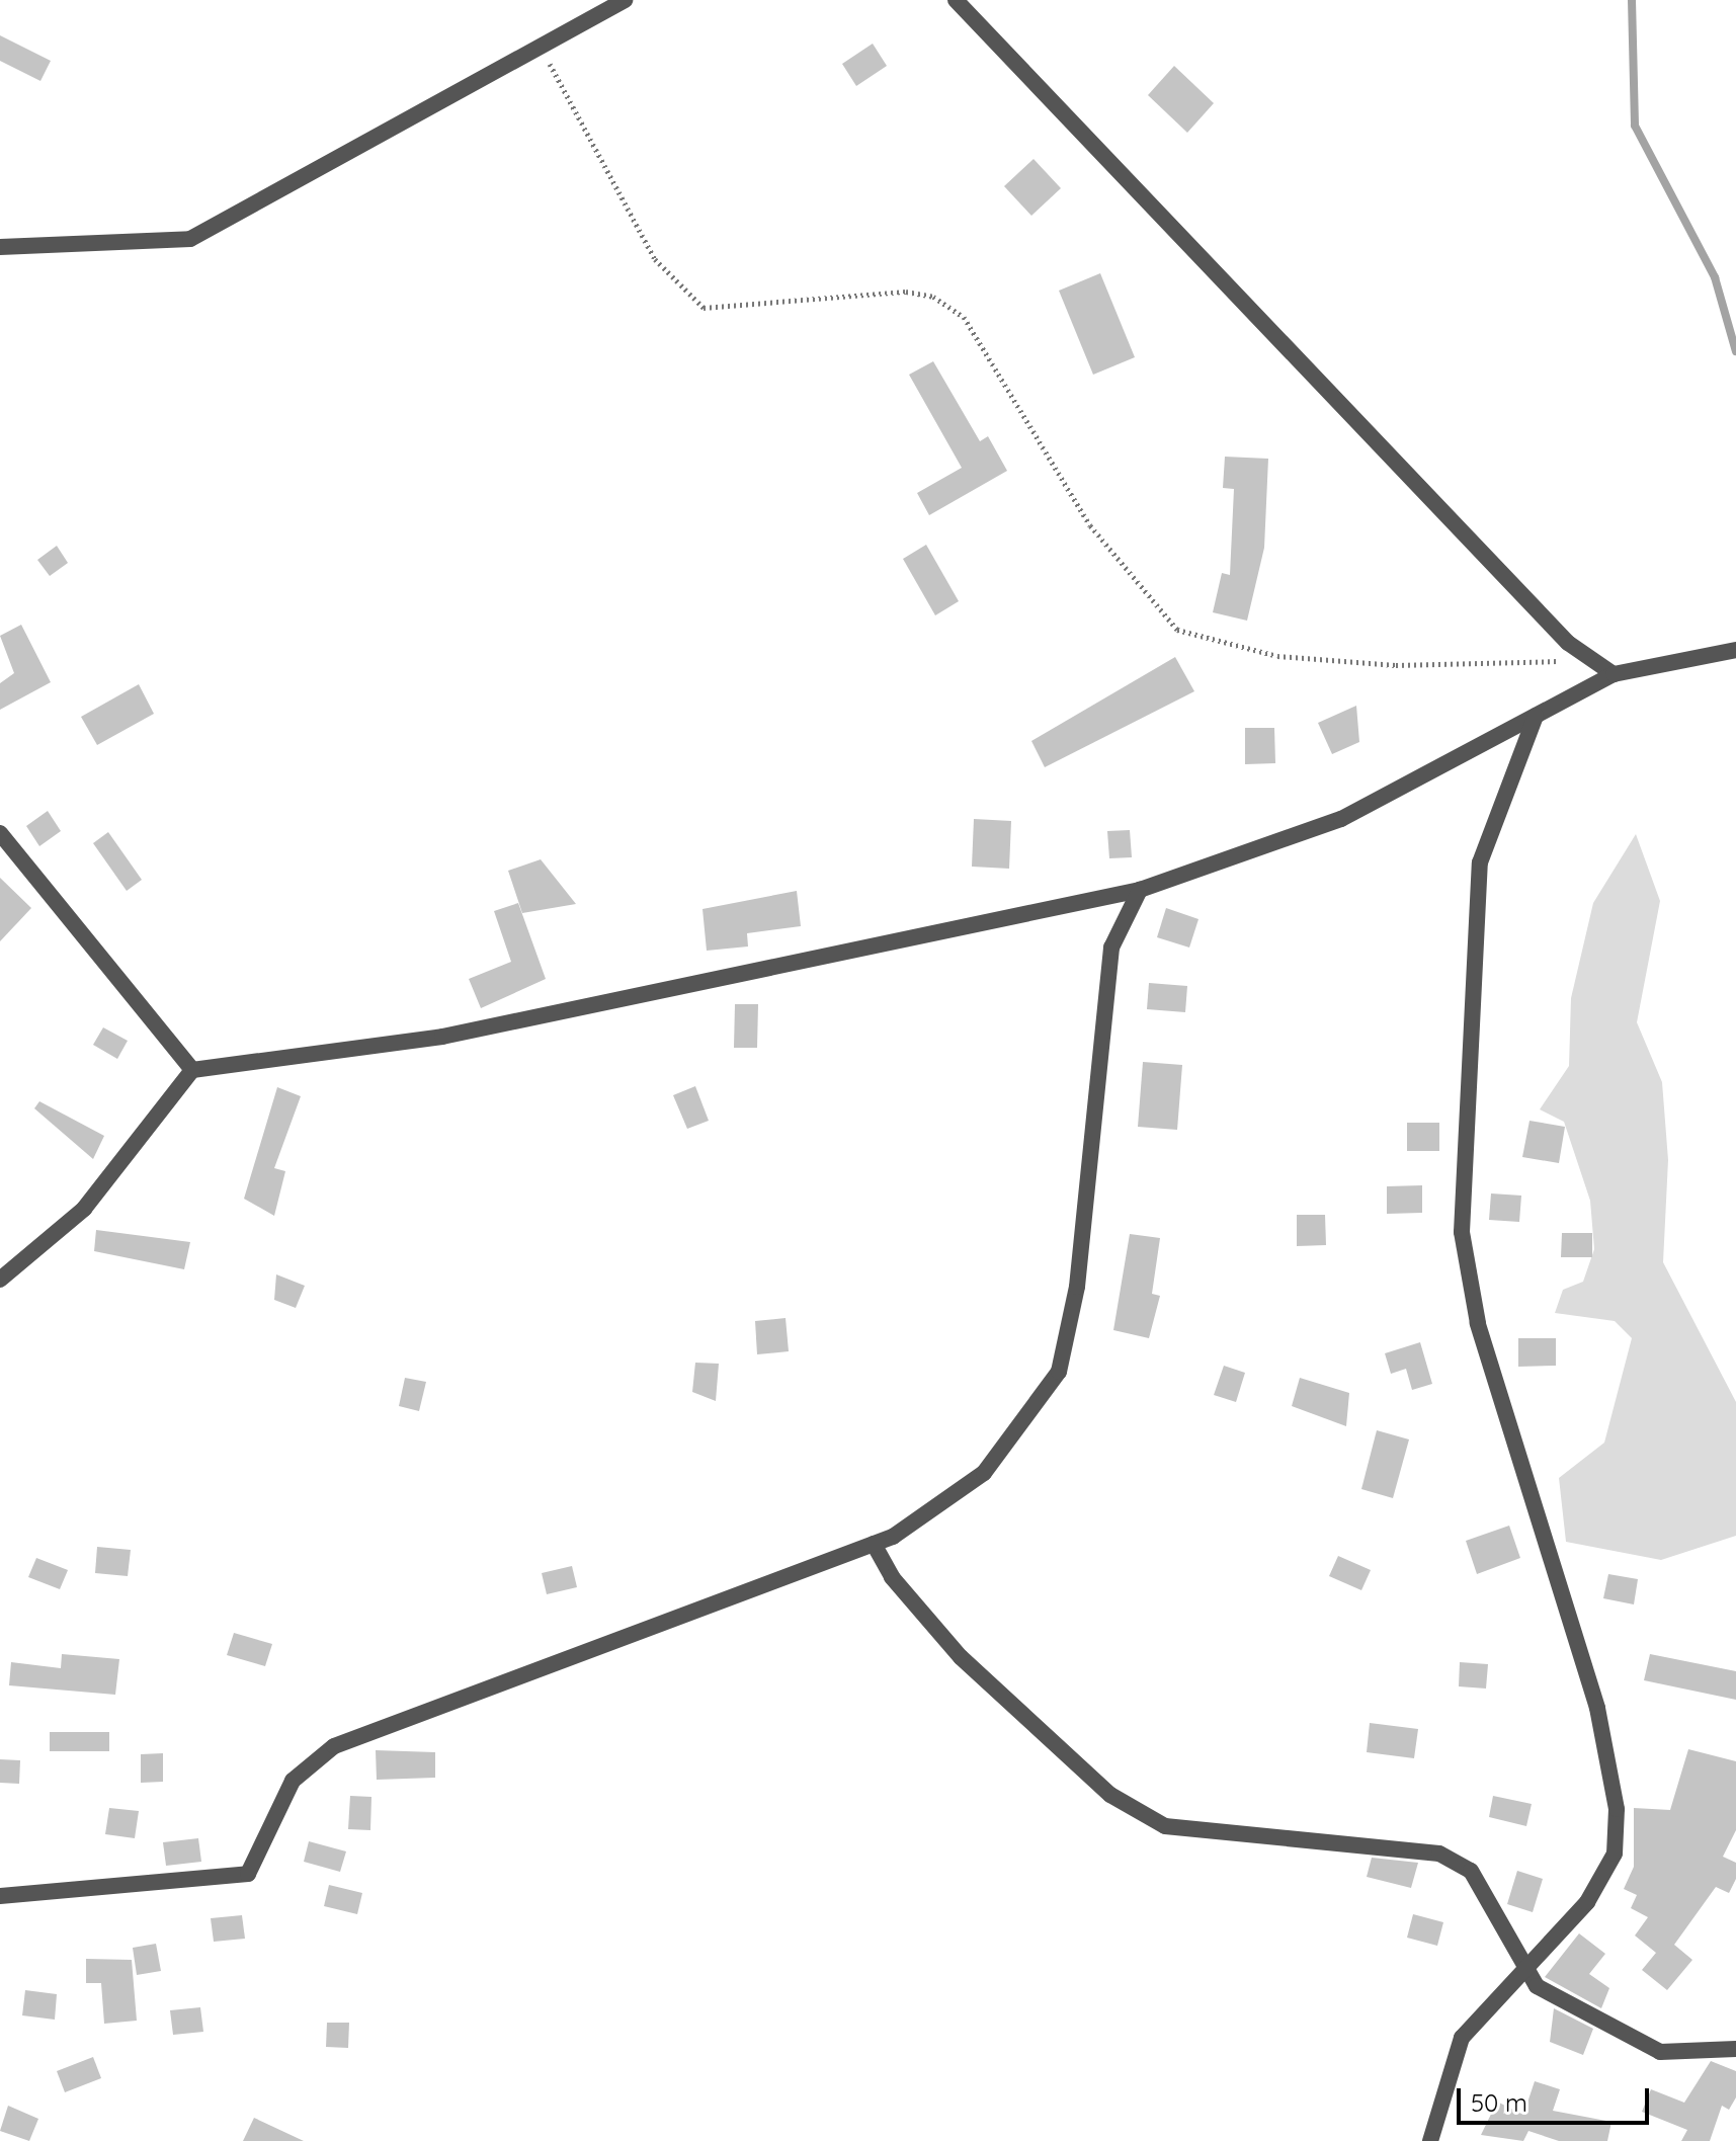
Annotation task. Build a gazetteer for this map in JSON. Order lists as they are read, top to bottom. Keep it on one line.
{"scale_bar":"50 m"}
